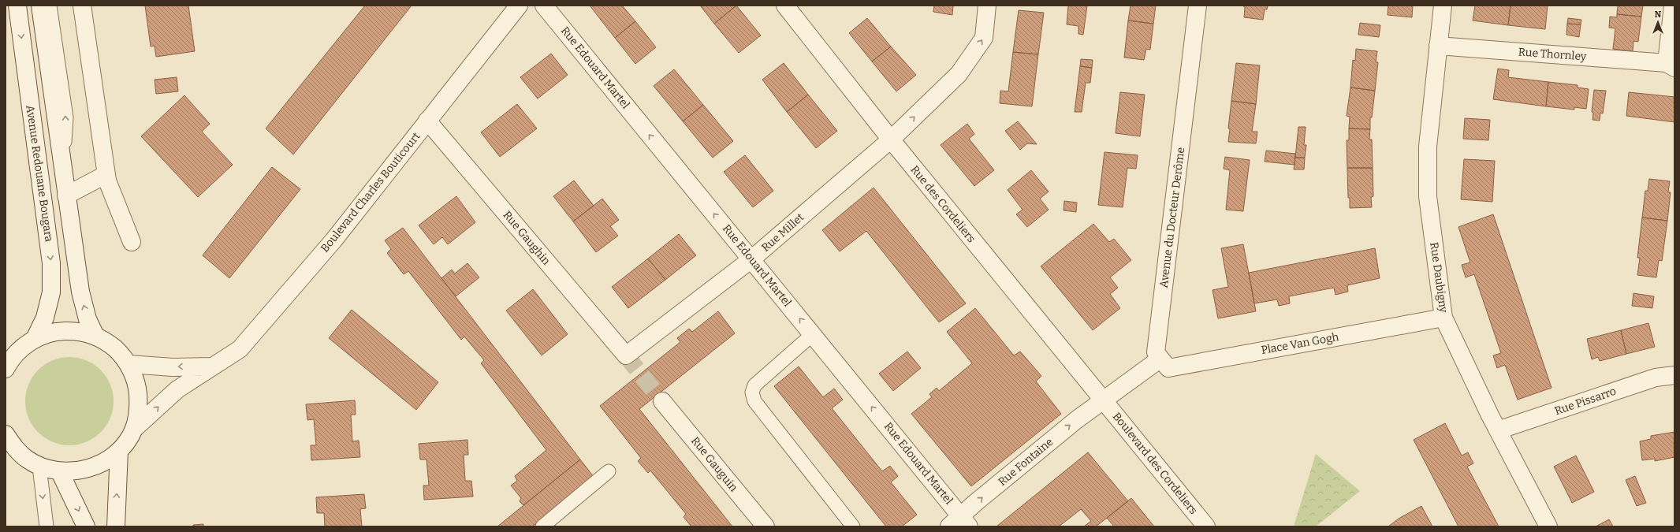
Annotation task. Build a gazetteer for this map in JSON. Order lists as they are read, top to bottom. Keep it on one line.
{"streets":{"street":["Rue Thornley","Rue Edouard Martel","Avenue Redouane Bougara","Boulevard Charles Bouticourt","Rue des Cordeliers","Avenue du Docteur Derôme","Rue Millet","Rue Gaughin","Rue Daubigny","Place Van Gogh","Rue Pissarro","Rue Fontaine","Boulevard des Cordeliers","Rue Gauguin"]},"crossings":[["Rue Thornley","Rue Daubigny"],["Rue Edouard Martel","Rue Millet"],["Rue Edouard Martel","Rue Fontaine"],["Boulevard Charles Bouticourt","Rue Gaughin"],["Rue des Cordeliers","Rue Millet"],["Rue des Cordeliers","Rue Fontaine"],["Rue des Cordeliers","Boulevard des Cordeliers"],["Avenue du Docteur Derôme","Place Van Gogh"],["Rue Millet","Rue Gaughin"],["Rue Daubigny","Place Van Gogh"],["Rue Daubigny","Rue Pissarro"],["Rue Fontaine","Boulevard des Cordeliers"]],"one_way":["Rue Edouard Martel","Rue Fontaine"],"north":"top"}
